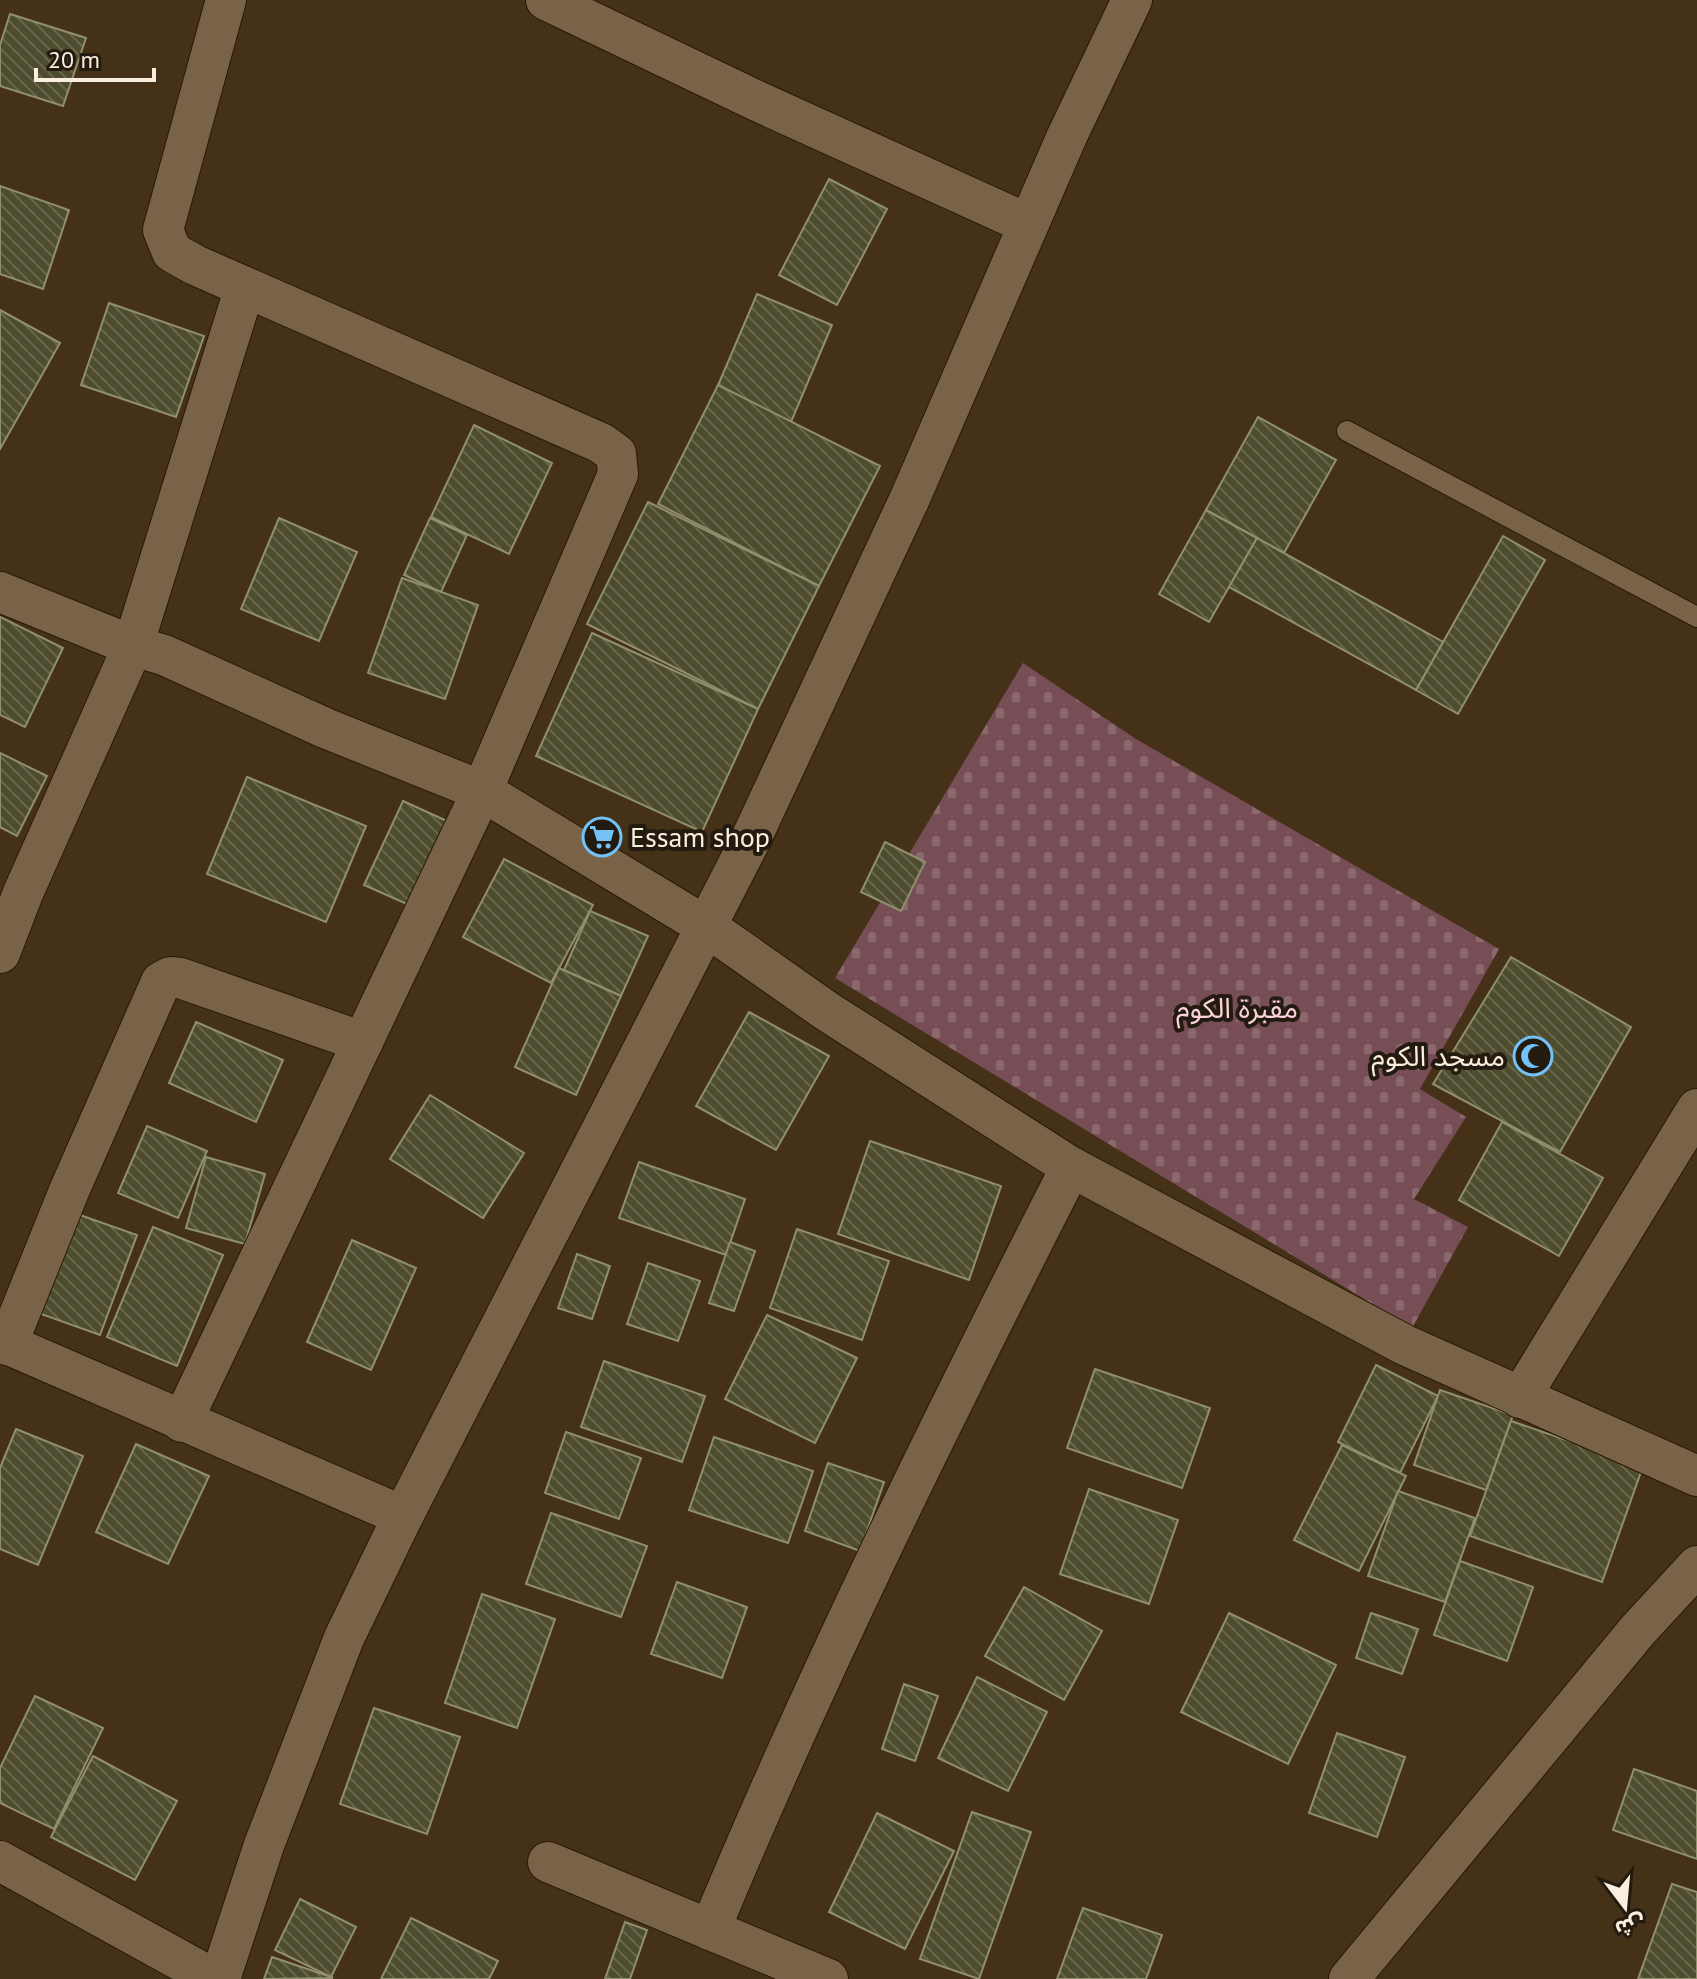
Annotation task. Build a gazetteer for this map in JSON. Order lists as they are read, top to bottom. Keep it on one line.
{"parks":["مقبرة الكوم"],"places":{"supermarket":["Essam shop"],"mosque":["مسجد الكوم"]},"scale_bar":"20 m","north":"bottom"}
